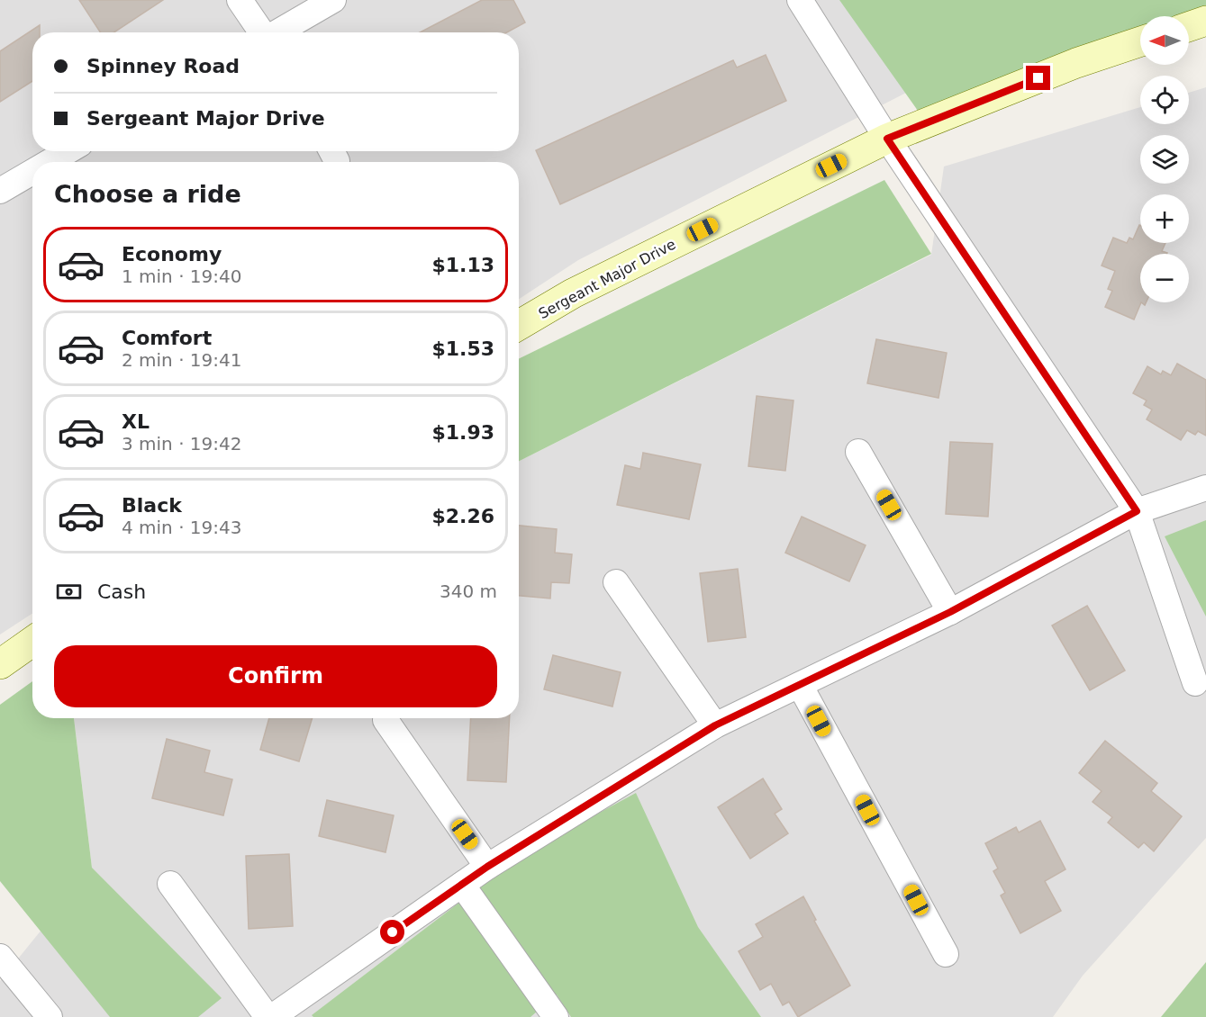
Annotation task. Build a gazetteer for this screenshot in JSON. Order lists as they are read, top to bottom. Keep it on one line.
{"streets":{"street":["Sergeant Major Drive"]},"north":"left","page":{"map_buttons":["+","−"],"banner":["Spinney Road","Sergeant Major Drive"],"heading":"Choose a ride","list":[{"name":"Economy","note":"1 min · 19:40","value":"$1.13"},{"name":"Comfort","note":"2 min · 19:41","value":"$1.53"},{"name":"XL","note":"3 min · 19:42","value":"$1.93"},{"name":"Black","note":"4 min · 19:43","value":"$2.26"}],"pay":["Cash","340 m"],"buttons":"Confirm"}}
